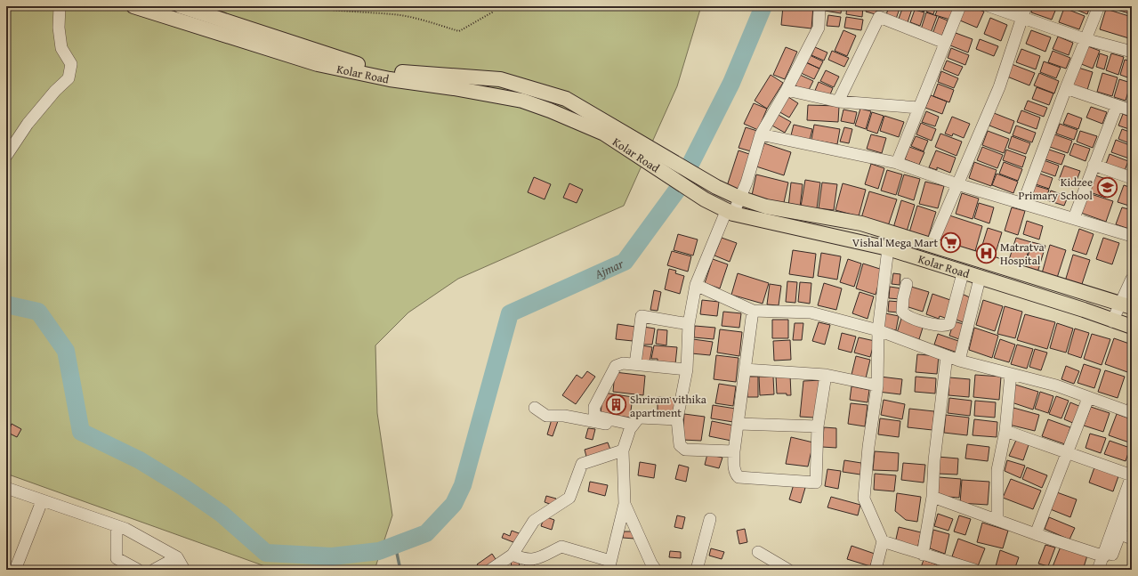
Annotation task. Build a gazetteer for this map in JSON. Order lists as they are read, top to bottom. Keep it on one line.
{"streets":{"main road":["Kolar Road"]},"water":["Ajmar"],"places":{"school or university":["Kidzee Primary School"],"supermarket":["Vishal Mega Mart"],"hospital":["Matratva Hospital"],"building":["Shriram vithika apartment"]}}
